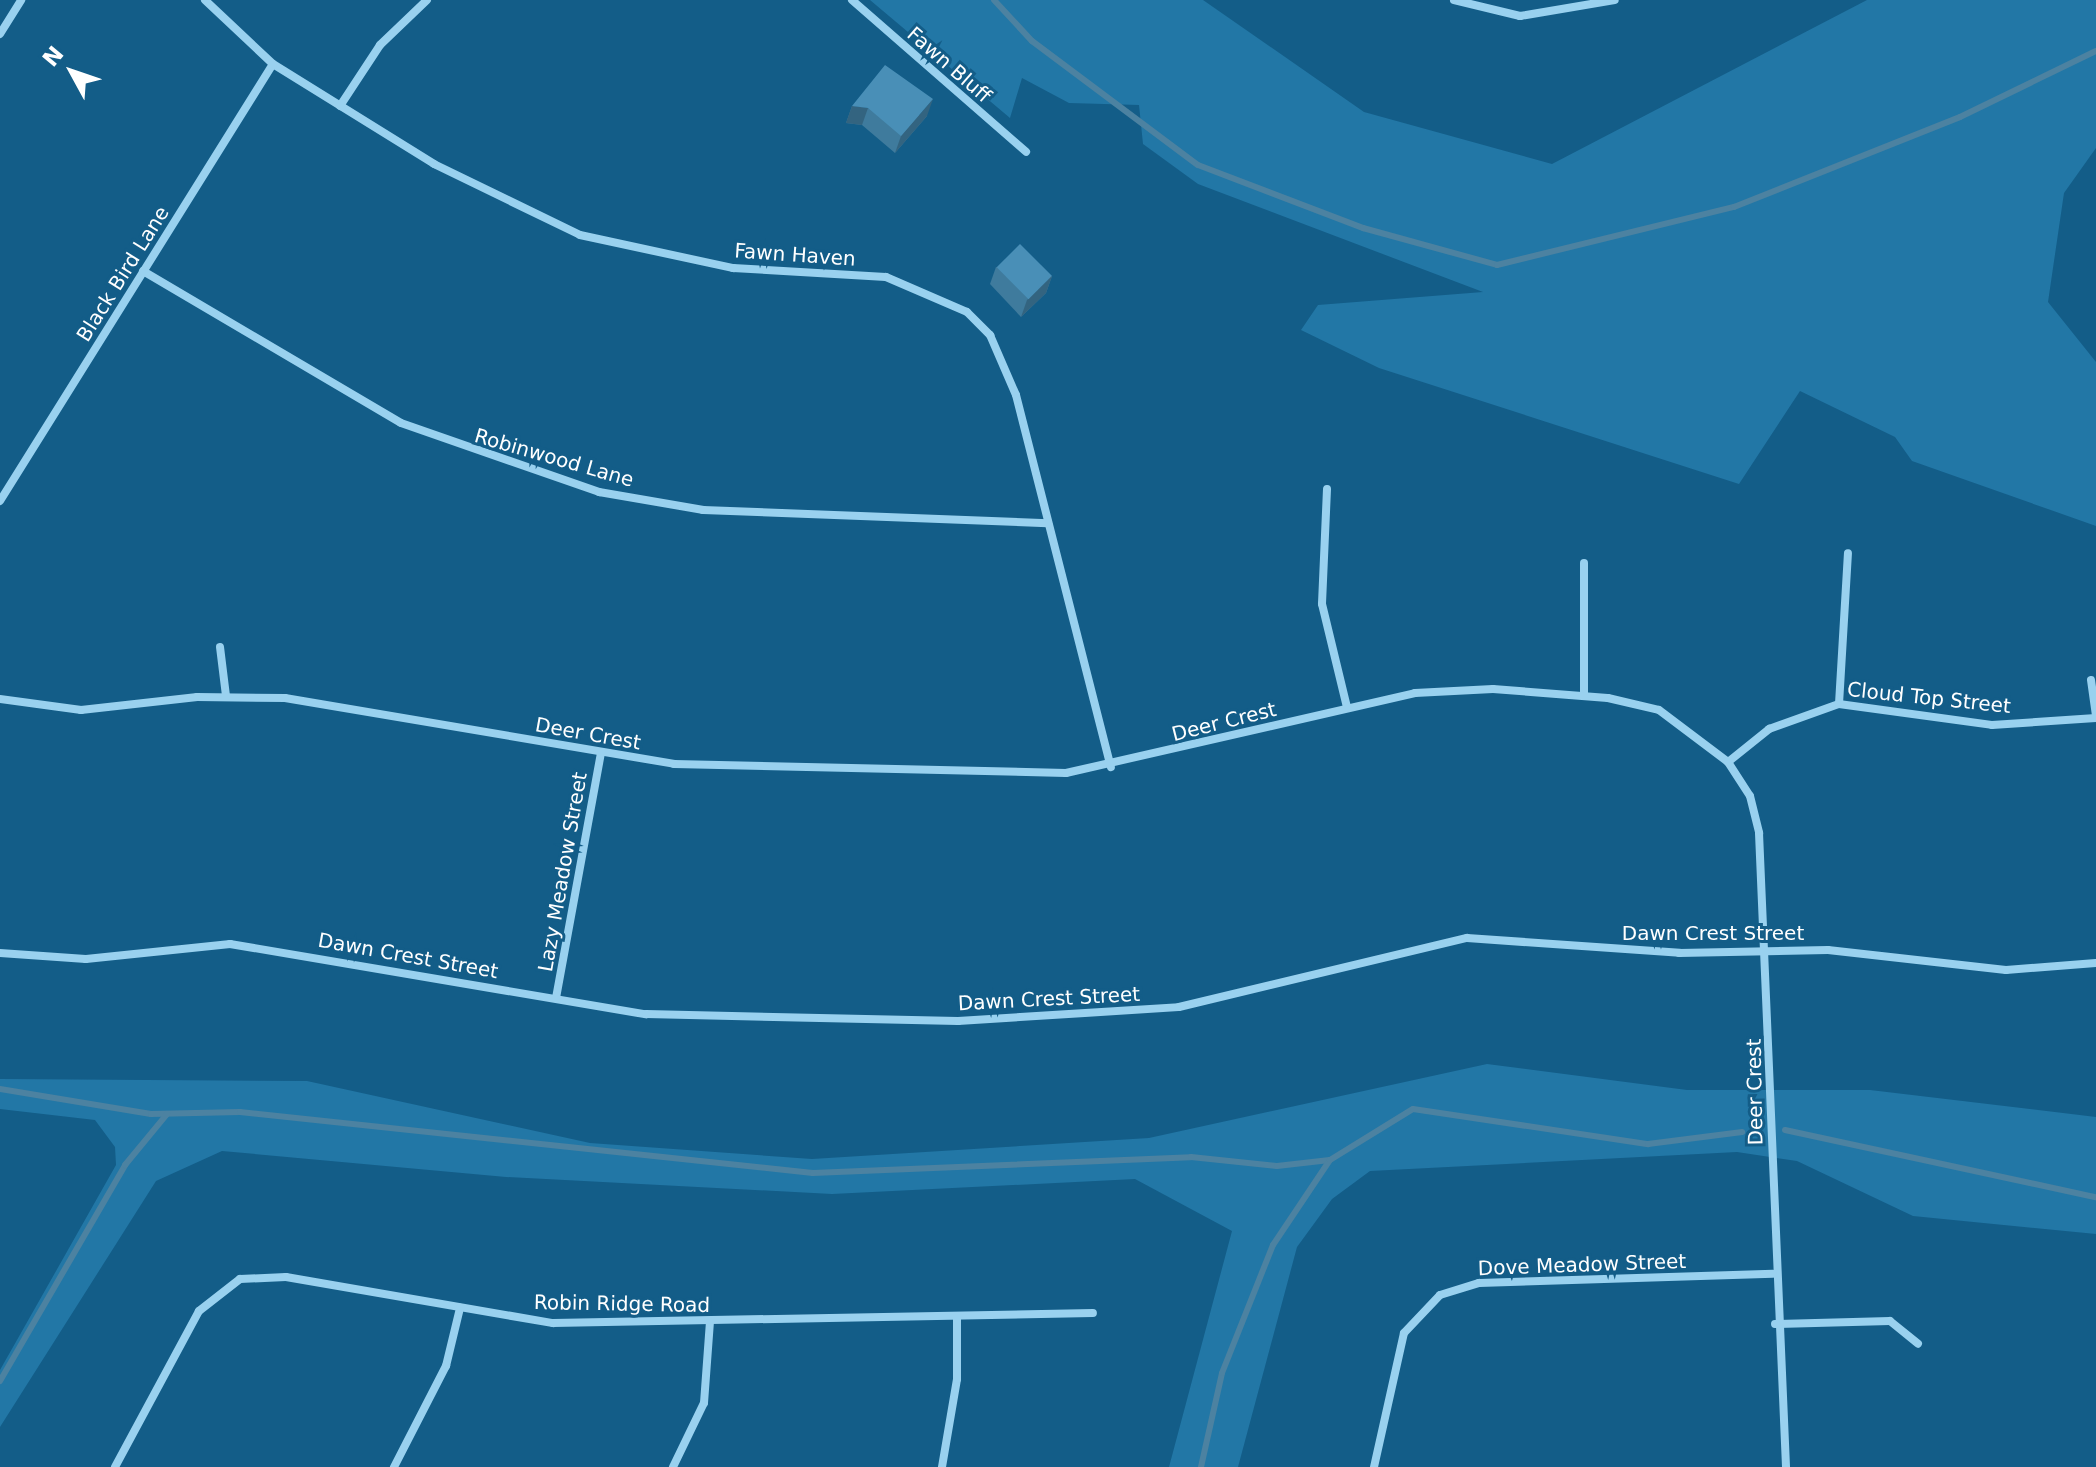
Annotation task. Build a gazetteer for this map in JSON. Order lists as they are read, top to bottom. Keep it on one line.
{"streets":{"street":["Fawn Bluff","Fawn Haven","Black Bird Lane","Robinwood Lane","Cloud Top Street","Deer Crest","Lazy Meadow Street","Dawn Crest Street","Dove Meadow Street","Robin Ridge Road"]},"crossings":[["Fawn Haven","Black Bird Lane"],["Fawn Haven","Robinwood Lane"],["Fawn Haven","Deer Crest"],["Black Bird Lane","Robinwood Lane"],["Cloud Top Street","Deer Crest"],["Deer Crest","Lazy Meadow Street"],["Deer Crest","Dawn Crest Street"],["Deer Crest","Dove Meadow Street"],["Lazy Meadow Street","Dawn Crest Street"]],"north":"top left"}
